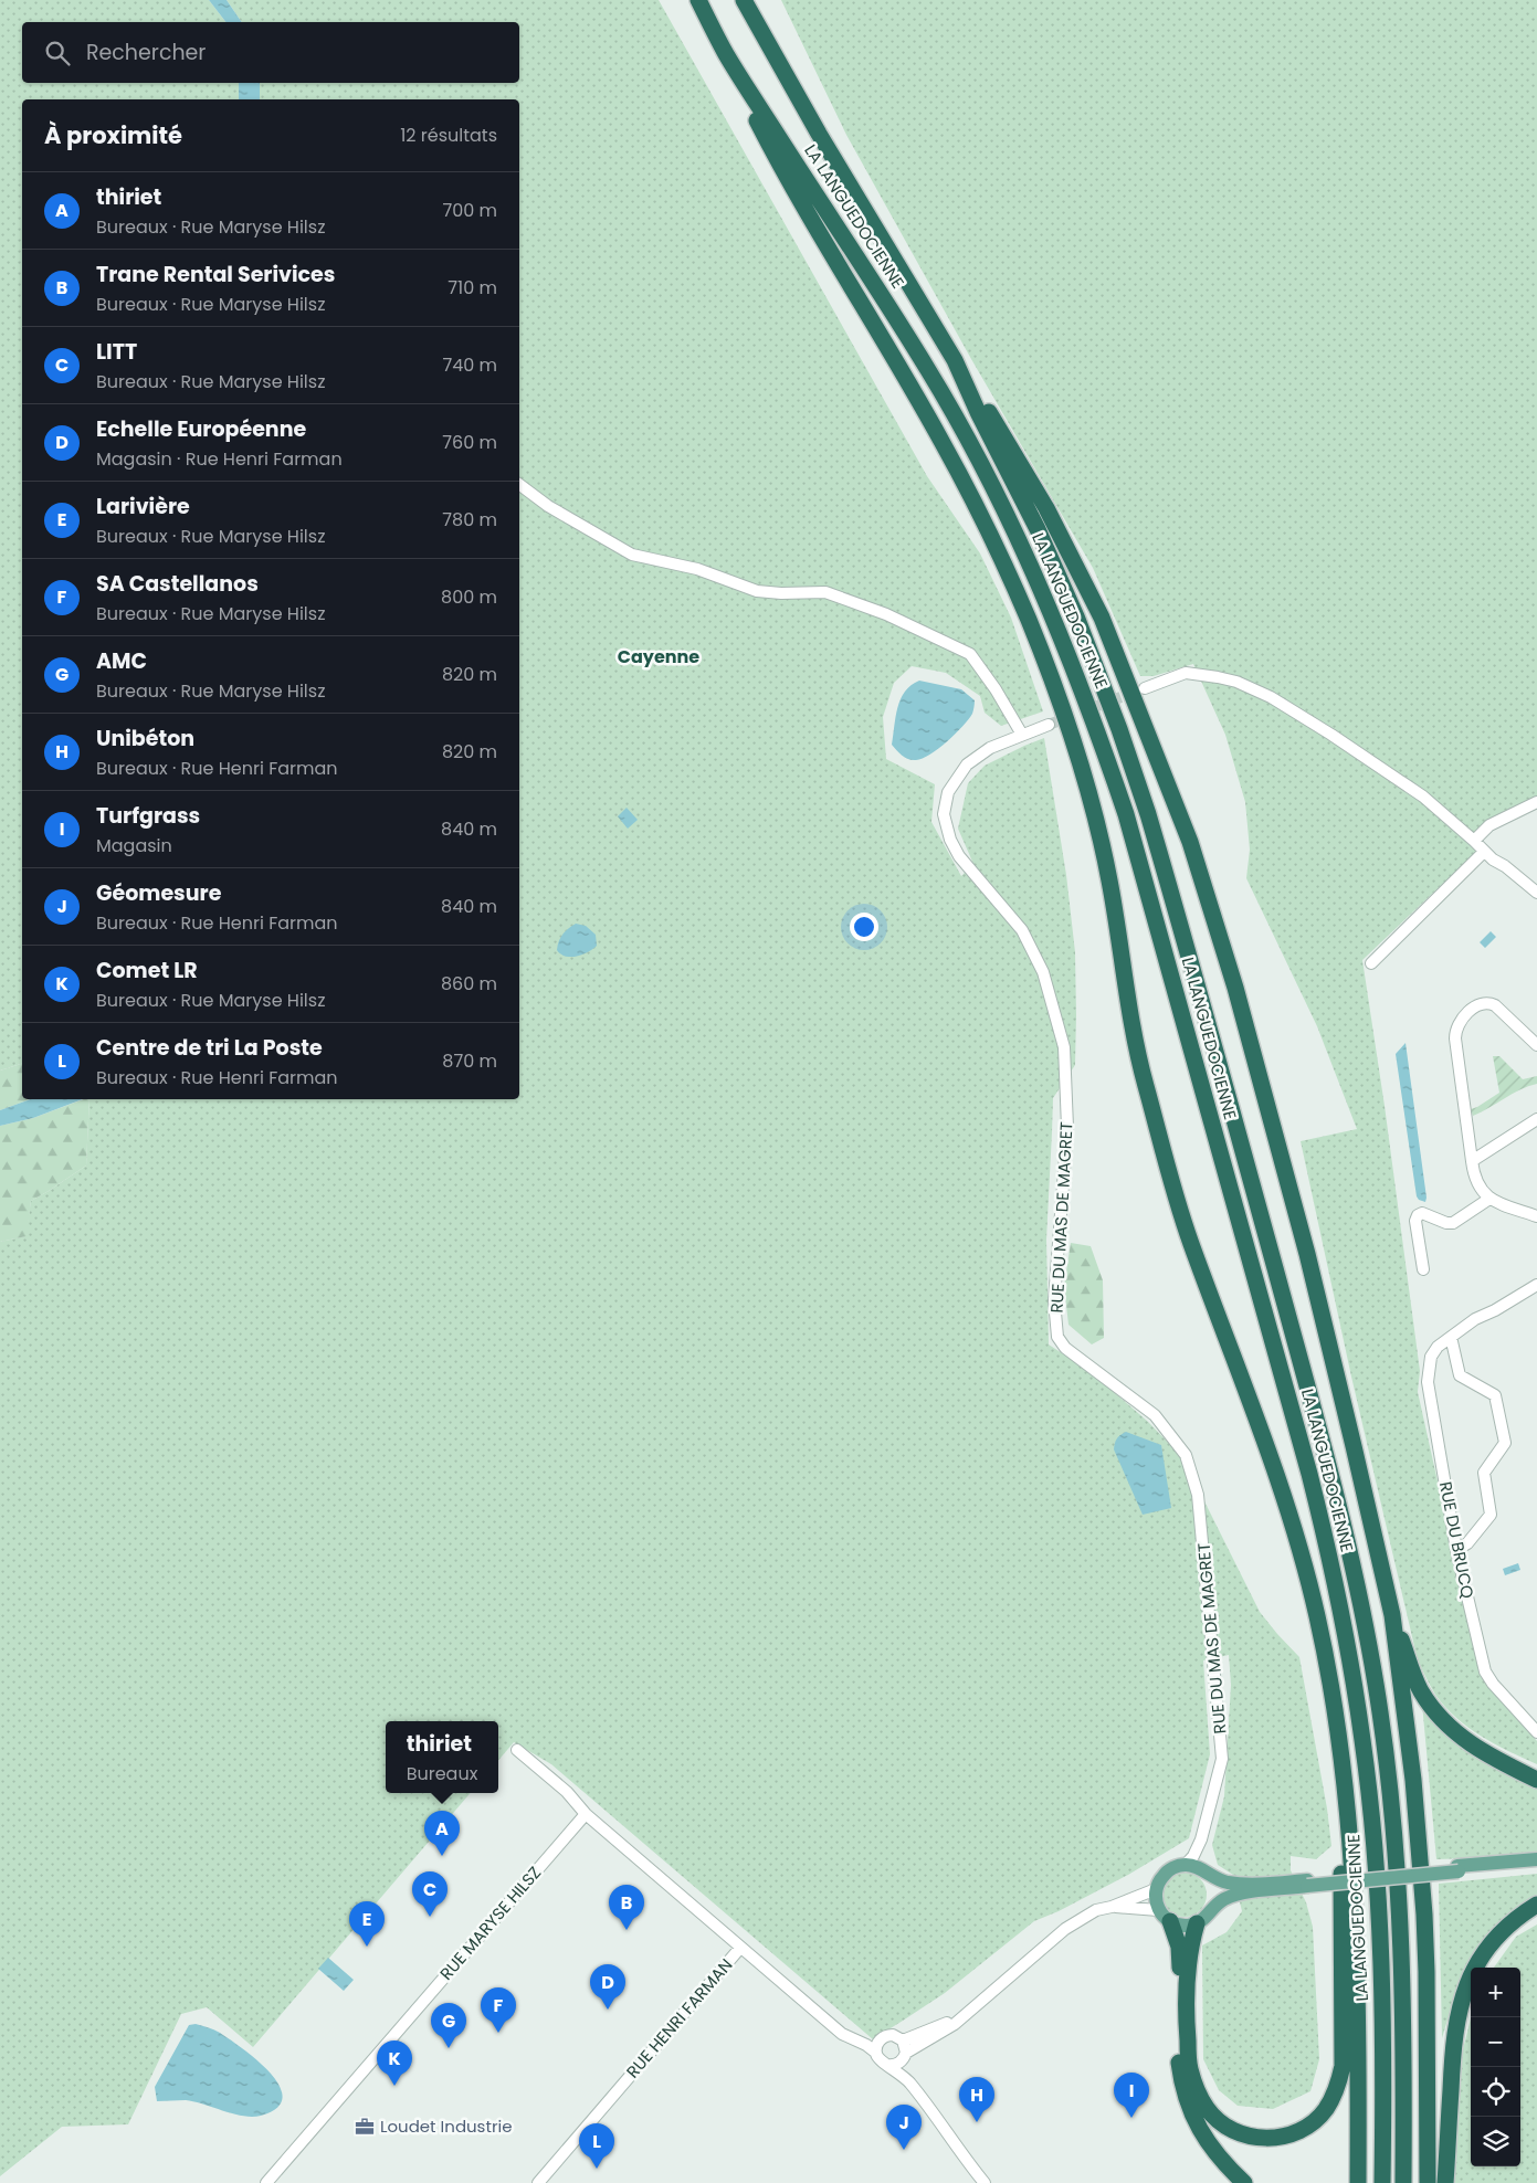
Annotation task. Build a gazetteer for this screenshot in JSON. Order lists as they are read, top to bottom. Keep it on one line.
{"streets":{"highway":["LA LANGUEDOCIENNE"],"street":["RUE DU MAS DE MAGRET","RUE DU BRUCQ","RUE MARYSE HILSZ","RUE HENRI FARMAN"]},"districts":["Cayenne"],"places":{"office":["Loudet Industrie"]},"page":{"search":"Rechercher","heading":["À proximité","12 résultats"],"list":[{"mark":"A","name":"thiriet","note":"Bureaux · Rue Maryse Hilsz","value":"700 m"},{"mark":"B","name":"Trane Rental Serivices","note":"Bureaux · Rue Maryse Hilsz","value":"710 m"},{"mark":"C","name":"LITT","note":"Bureaux · Rue Maryse Hilsz","value":"740 m"},{"mark":"D","name":"Echelle Européenne","note":"Magasin · Rue Henri Farman","value":"760 m"},{"mark":"E","name":"Larivière","note":"Bureaux · Rue Maryse Hilsz","value":"780 m"},{"mark":"F","name":"SA Castellanos","note":"Bureaux · Rue Maryse Hilsz","value":"800 m"},{"mark":"G","name":"AMC","note":"Bureaux · Rue Maryse Hilsz","value":"820 m"},{"mark":"H","name":"Unibéton","note":"Bureaux · Rue Henri Farman","value":"820 m"},{"mark":"I","name":"Turfgrass","note":"Magasin","value":"840 m"},{"mark":"J","name":"Géomesure","note":"Bureaux · Rue Henri Farman","value":"840 m"},{"mark":"K","name":"Comet LR","note":"Bureaux · Rue Maryse Hilsz","value":"860 m"},{"mark":"L","name":"Centre de tri La Poste","note":"Bureaux · Rue Henri Farman","value":"870 m"}],"popup":["thiriet","Bureaux"],"pins":["A","C","B","E","D","F","G","K","I","H","J","L"],"map_buttons":["+","−"]}}
